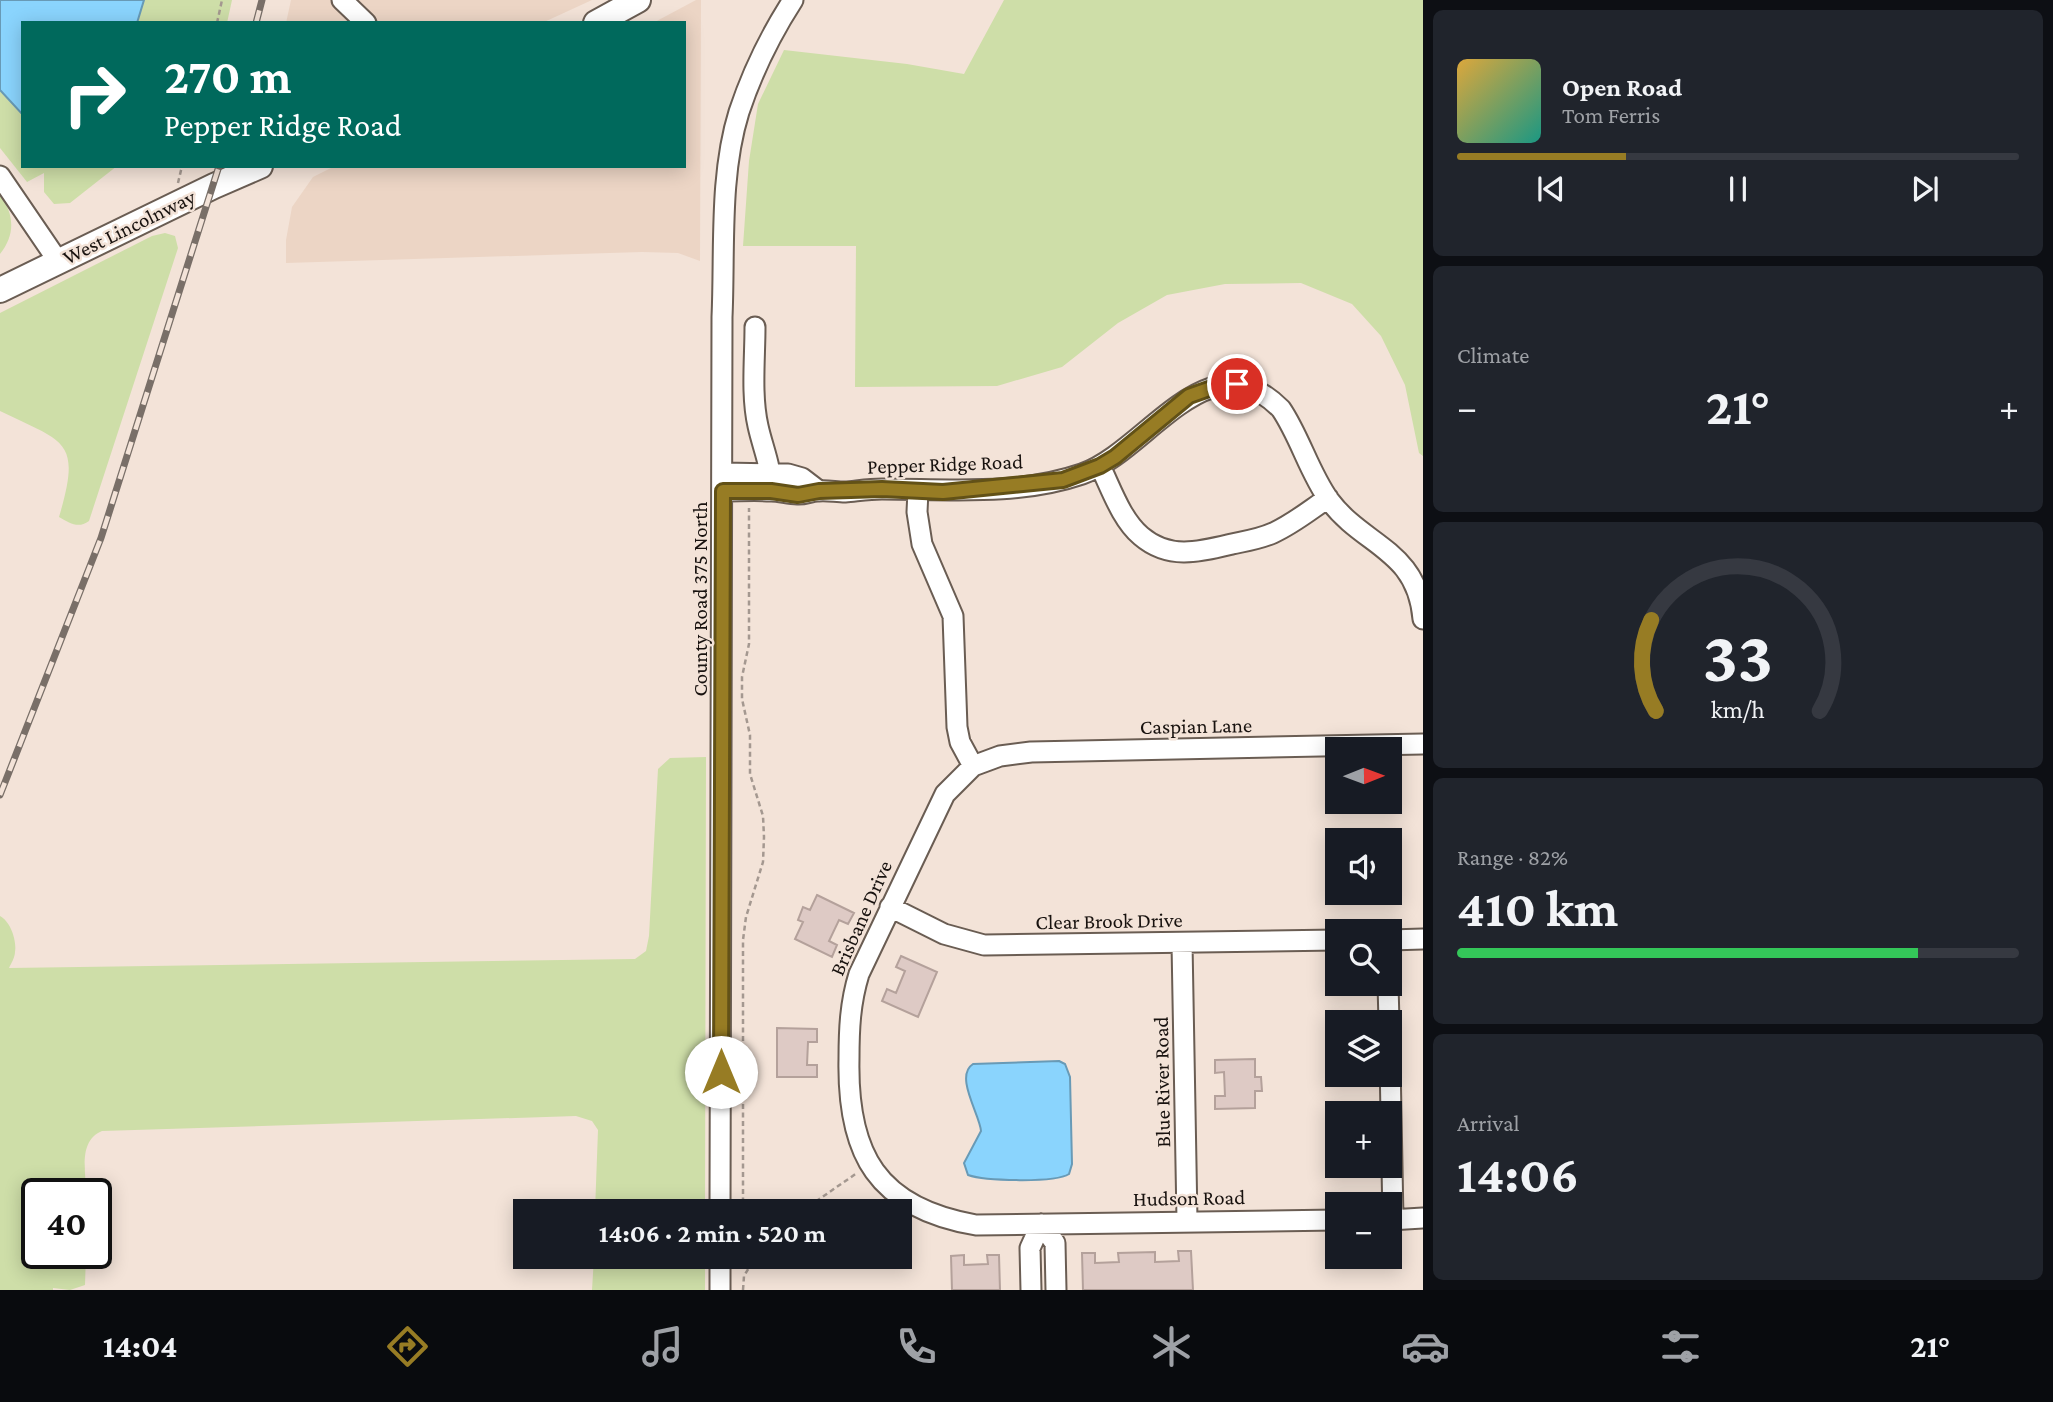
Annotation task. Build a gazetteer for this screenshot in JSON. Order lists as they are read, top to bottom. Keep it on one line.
{"streets":{"main road":["West Lincolnway"],"street":["Pepper Ridge Road","County Road 375 North","Caspian Lane","Brisbane Drive","Clear Brook Drive","Blue River Road","Hudson Road"]},"crossings":[["Pepper Ridge Road","County Road 375 North"],["Caspian Lane","Brisbane Drive"],["Brisbane Drive","Clear Brook Drive"],["Brisbane Drive","Hudson Road"],["Clear Brook Drive","Blue River Road"],["Blue River Road","Hudson Road"]],"north":"right","page":{"turn":["270 m","Pepper Ridge Road"],"song":["Open Road","Tom Ferris"],"tile":["Climate",["Range · 82%","410 km"],["Arrival","14:06"]],"heat":["−","21°","+"],"map_buttons":["+","−"],"limit":"40","trip":"14:06 · 2 min · 520 m","tabs":["14:04","21°"],"gauge":["33","km/h"]}}
